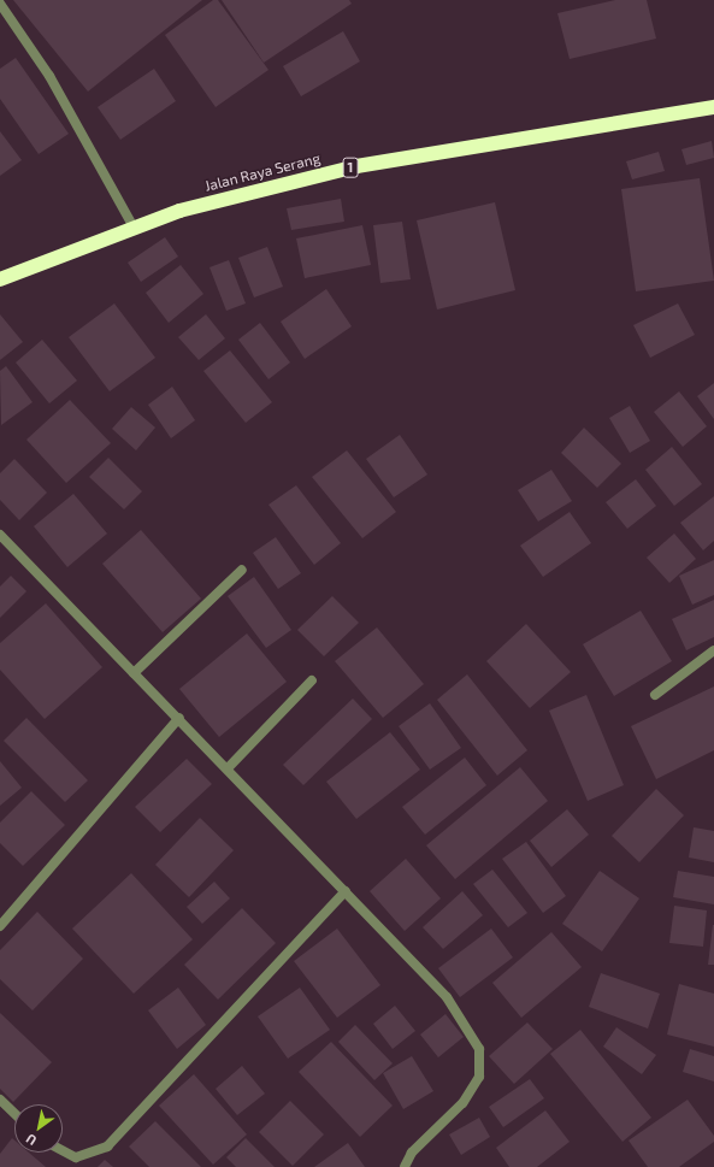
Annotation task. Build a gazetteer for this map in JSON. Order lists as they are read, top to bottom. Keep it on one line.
{"streets":{"highway":["1","Jalan Raya Serang"]},"north":"bottom left"}
